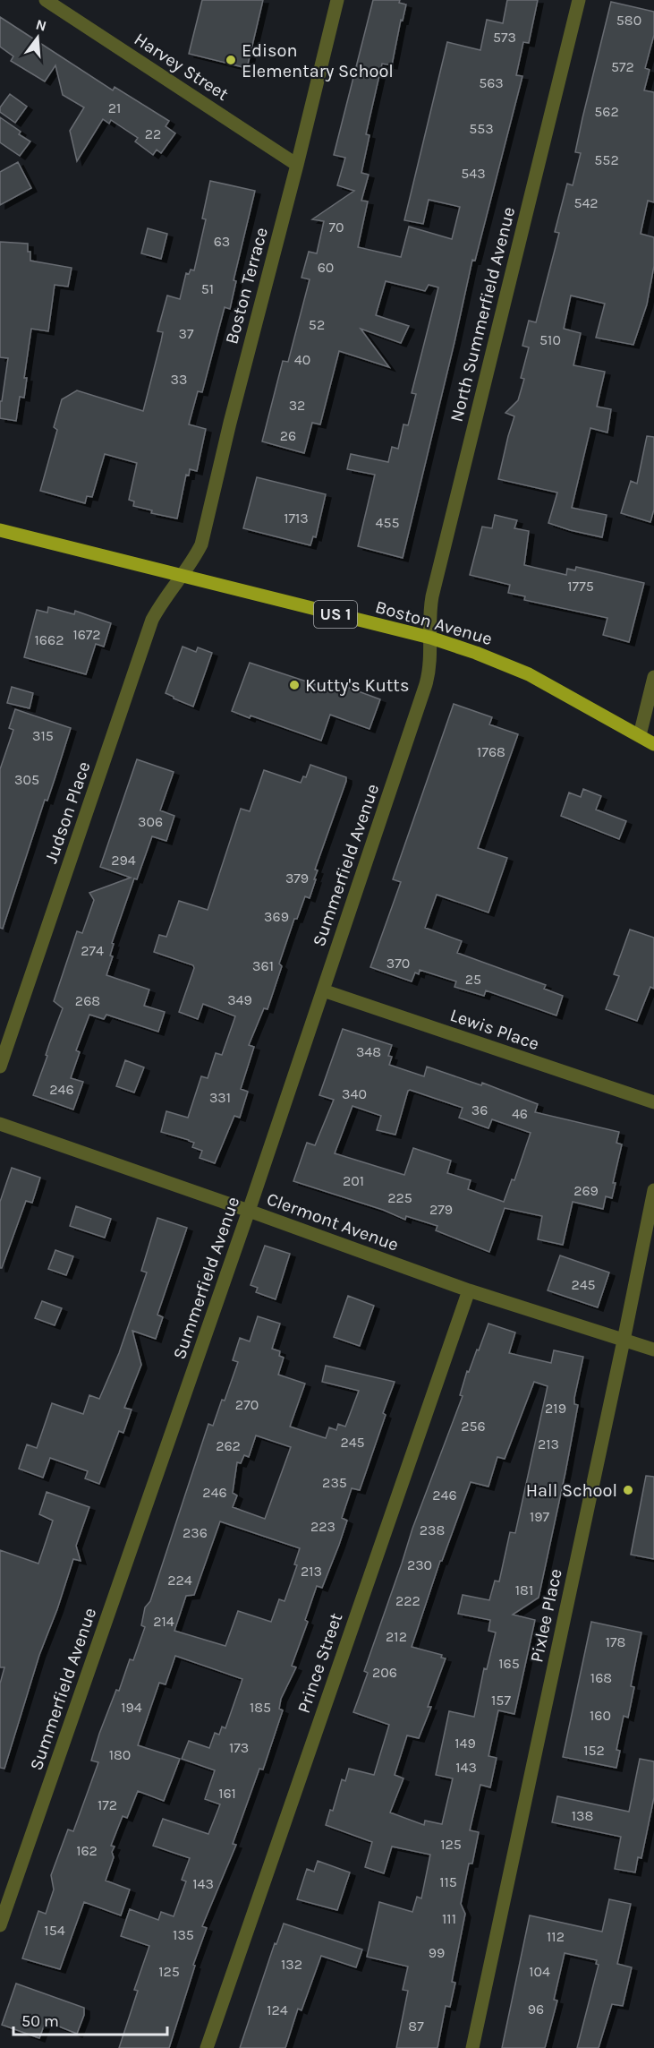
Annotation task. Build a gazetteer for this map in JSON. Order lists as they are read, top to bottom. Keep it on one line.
{"streets":{"main road":["US 1","Boston Avenue"],"street":["Harvey Street","Boston Terrace","North Summerfield Avenue","Judson Place","Summerfield Avenue","Lewis Place","Clermont Avenue","Pixlee Place","Prince Street"]},"crossings":[["Harvey Street","Boston Terrace"],["Boston Terrace","Boston Avenue"],["Boston Terrace","Judson Place"],["North Summerfield Avenue","Boston Avenue"],["North Summerfield Avenue","Summerfield Avenue"],["Boston Avenue","Judson Place"],["Boston Avenue","Summerfield Avenue"],["Summerfield Avenue","Lewis Place"],["Summerfield Avenue","Clermont Avenue"],["Clermont Avenue","Pixlee Place"],["Clermont Avenue","Prince Street"]],"places":["Edison Elementary School","Kutty's Kutts","Hall School"],"house_numbers":["580","573","572","563","21","562","553","22","552","543","542","70","63","60","51","52","37","510","40","33","32","26","1713","455","1775","1672","1662","315","1768","305","306","294","379","369","274","370","361","25","349","268","348","246","340","331","36","46","201","269","225","279","245","270","219","256","245","213","262","235","246","246","197","223","238","236","230","213","224","181","222","214","212","178","165","206","168","157","194","185","160","149","173","152","180","143","161","172","138","125","162","115","143","111","154","135","112","99","132","125","104","96","124","87"],"scale_bar":"50 m","north":"top"}
